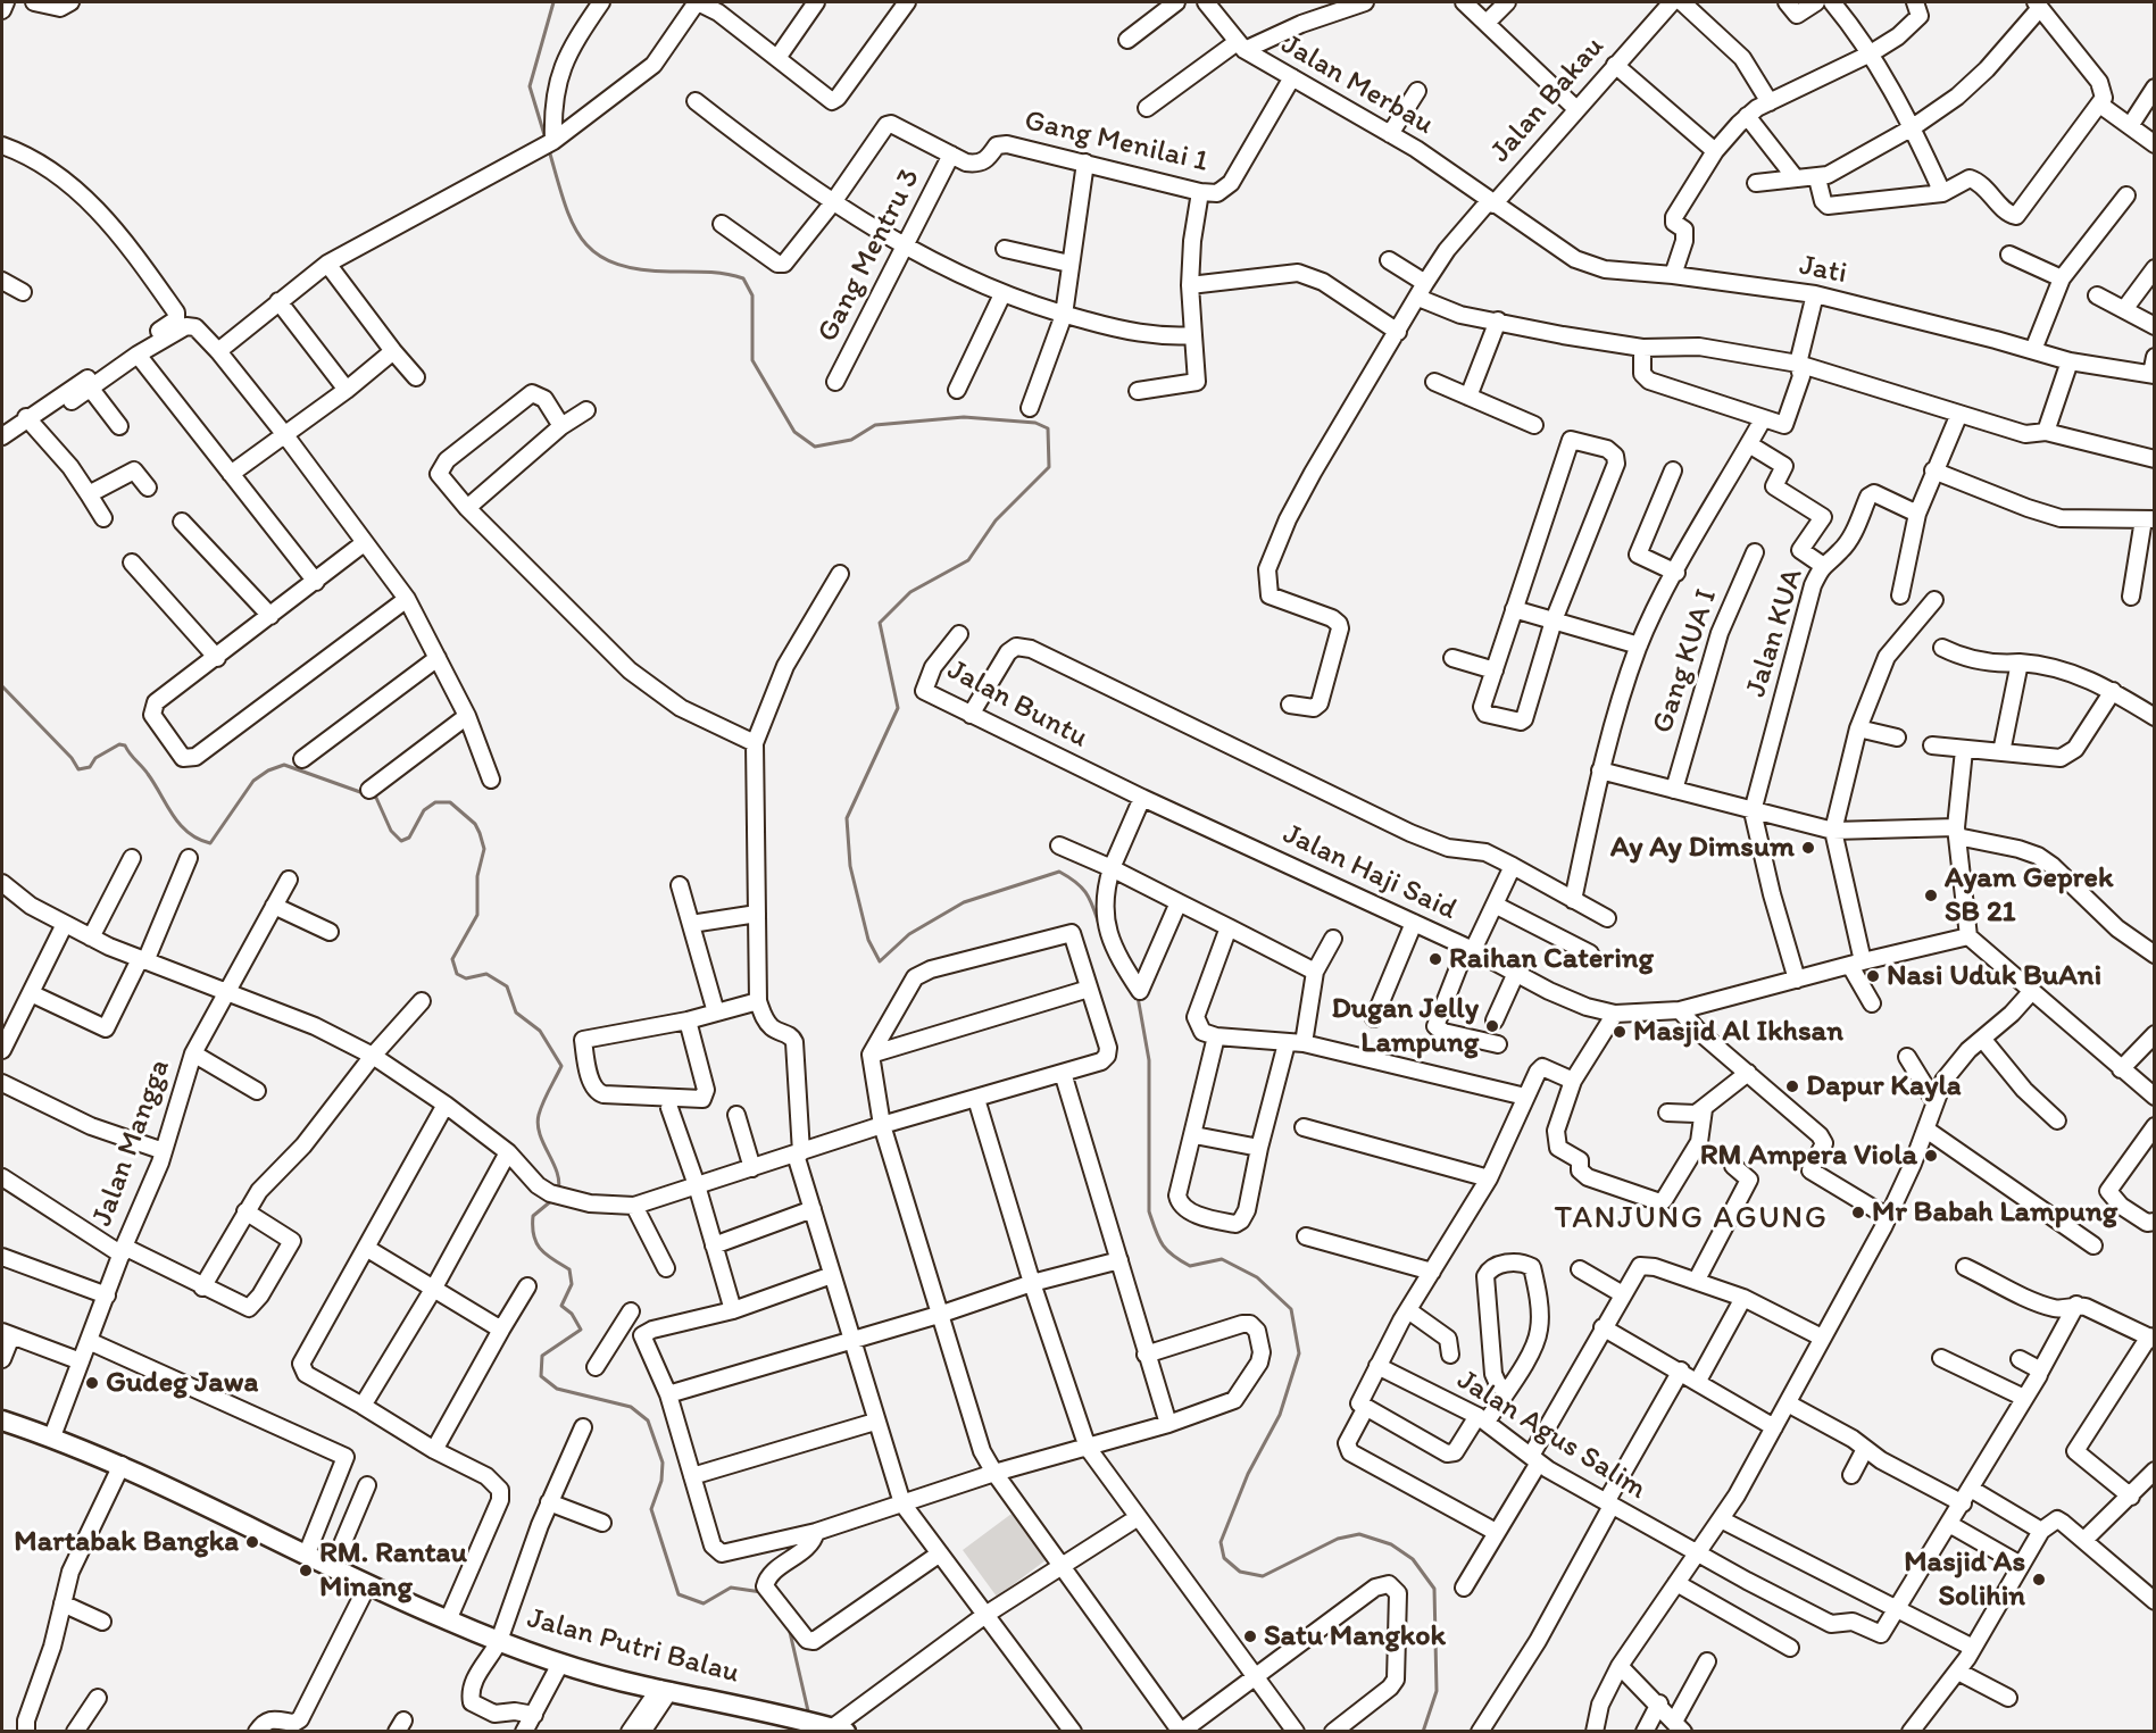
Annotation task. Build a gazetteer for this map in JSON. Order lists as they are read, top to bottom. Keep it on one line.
{"streets":{"main road":["Jalan Putri Balau"],"street":["Jalan Merbau","Jalan Bakau","Gang Menilai 1","Gang Mentru 3","Jati","Jalan KUA","Gang KUA I","Jalan Buntu","Jalan Haji Said","Jalan Mangga","Jalan Agus Salim"]},"crossings":[["Jalan Merbau","Jalan Bakau"],["Jalan Merbau","Gang Menilai 1"],["Jalan Merbau","Jati"],["Jalan Bakau","Jati"],["Gang Menilai 1","Gang Mentru 3"],["Jalan Buntu","Jalan Haji Said"],["Jalan Mangga","Jalan Putri Balau"]],"districts":["TANJUNG AGUNG"],"places":["Ay Ay Dimsum","Ayam Geprek SB 21","Raihan Catering","Nasi Uduk BuAni","Dugan Jelly Lampung","Masjid Al Ikhsan","Dapur Kayla","RM Ampera Viola","Mr Babah Lampung","Gudeg Jawa","Martabak Bangka","RM. Rantau Minang","Masjid As Solihin","Satu Mangkok"]}
